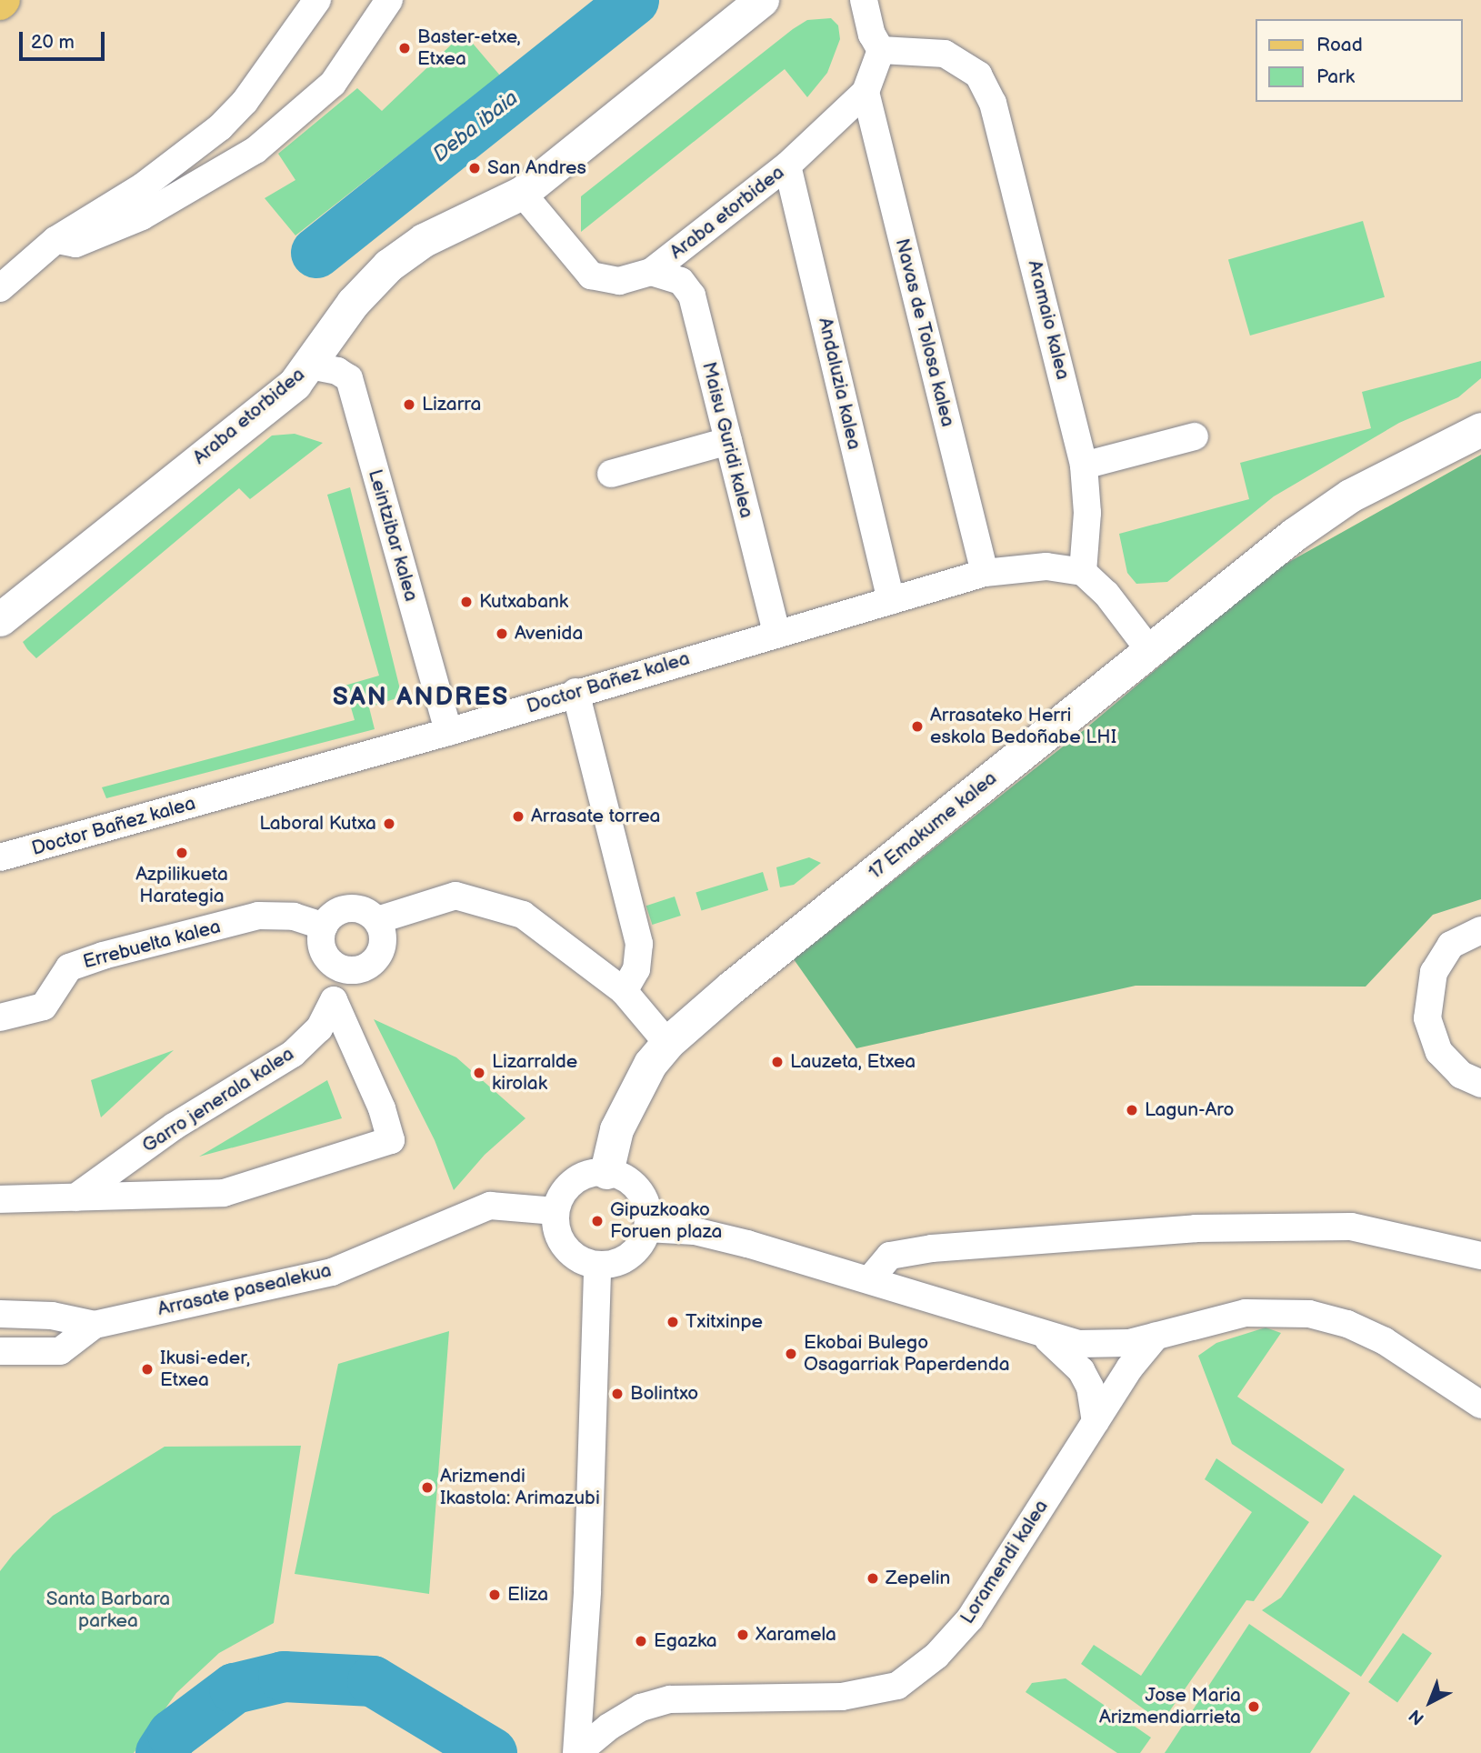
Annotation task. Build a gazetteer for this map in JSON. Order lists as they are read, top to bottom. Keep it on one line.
{"streets":{"street":["Araba etorbidea","Aramaio kalea","Navas de Tolosa kalea","Andaluzia kalea","Maisu Guridi kalea","Leintzibar kalea","Doctor Bañez kalea","17 Emakume kalea","Errebuelta kalea","Garro jenerala kalea","Arrasate pasealekua","Loramendi kalea"]},"crossings":[["Araba etorbidea","Aramaio kalea"],["Araba etorbidea","Navas de Tolosa kalea"],["Araba etorbidea","Andaluzia kalea"],["Araba etorbidea","Maisu Guridi kalea"],["Araba etorbidea","Leintzibar kalea"],["Aramaio kalea","Doctor Bañez kalea"],["Navas de Tolosa kalea","Doctor Bañez kalea"],["Andaluzia kalea","Doctor Bañez kalea"],["Maisu Guridi kalea","Doctor Bañez kalea"],["Leintzibar kalea","Doctor Bañez kalea"],["17 Emakume kalea","Arrasate pasealekua"]],"districts":["SAN ANDRES"],"water":["Deba ibaia"],"parks":["Santa Barbara parkea"],"places":["Baster-etxe, Etxea","San Andres","Lizarra","Kutxabank","Avenida","Arrasateko Herri eskola Bedoñabe LHI","Arrasate torrea","Laboral Kutxa","Azpilikueta Harategia","Lauzeta, Etxea","Lizarralde kirolak","Lagun-Aro","Gipuzkoako Foruen plaza","Txitxinpe","Ekobai Bulego Osagarriak Paperdenda","Ikusi-eder, Etxea","Bolintxo","Arizmendi Ikastola: Arimazubi","Zepelin","Eliza","Xaramela","Egazka","Jose Maria Arizmendiarrieta"],"legend":["Road","Park"],"scale_bar":"20 m","north":"bottom left"}
